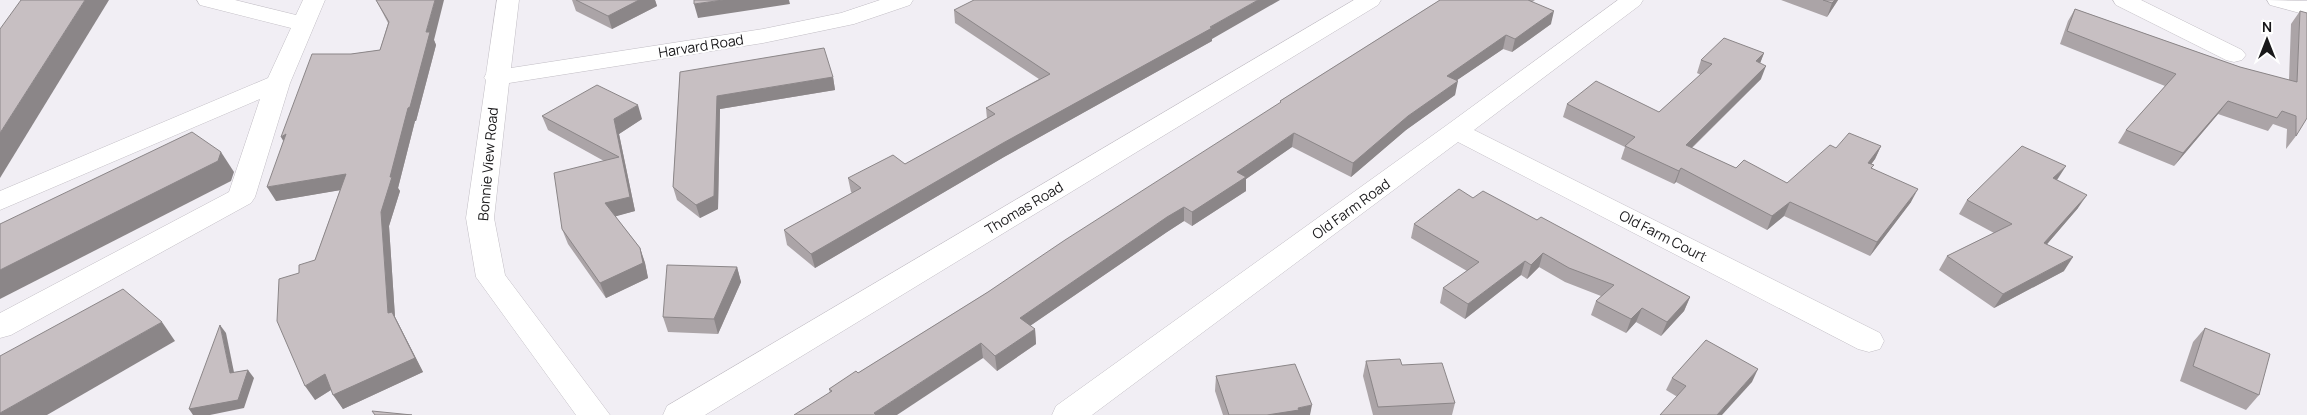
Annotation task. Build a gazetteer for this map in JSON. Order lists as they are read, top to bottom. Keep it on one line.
{"streets":{"street":["Harvard Road","Bonnie View Road","Thomas Road","Old Farm Road","Old Farm Court"]},"crossings":[["Harvard Road","Bonnie View Road"],["Old Farm Road","Old Farm Court"]],"north":"top"}
